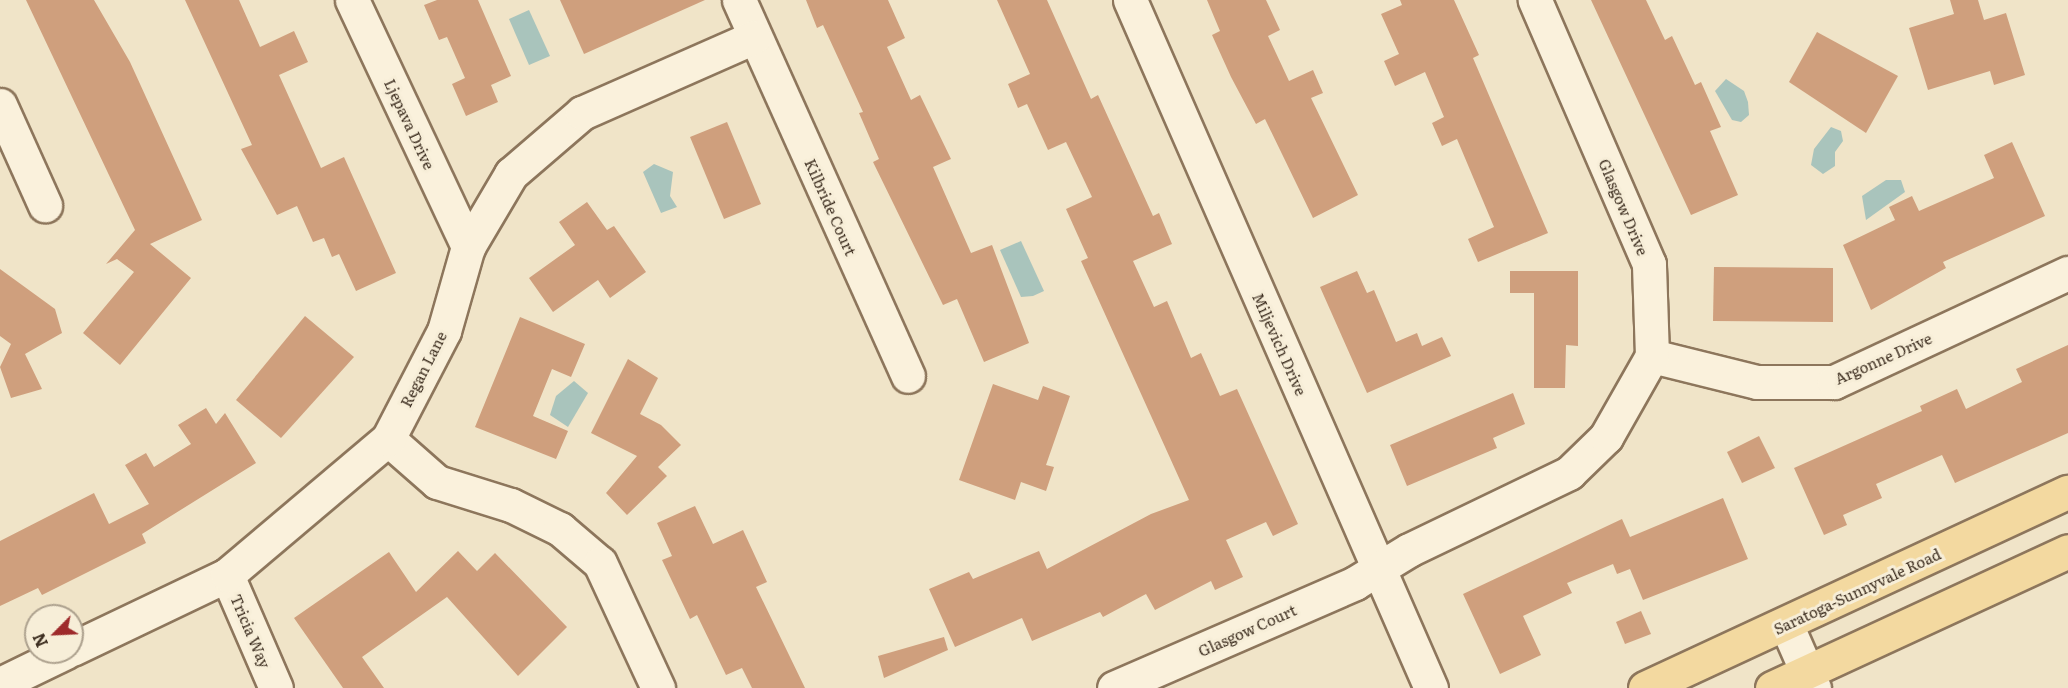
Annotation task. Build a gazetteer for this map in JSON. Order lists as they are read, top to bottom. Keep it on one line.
{"streets":{"main road":["Saratoga-Sunnyvale Road"],"street":["Ljepava Drive","Kilbride Court","Glasgow Drive","Miljevich Drive","Argonne Drive","Regan Lane","Glasgow Court","Tricia Way"]},"crossings":[["Ljepava Drive","Regan Lane"],["Kilbride Court","Regan Lane"],["Glasgow Drive","Argonne Drive"],["Miljevich Drive","Glasgow Court"],["Regan Lane","Tricia Way"]],"north":"bottom left"}
